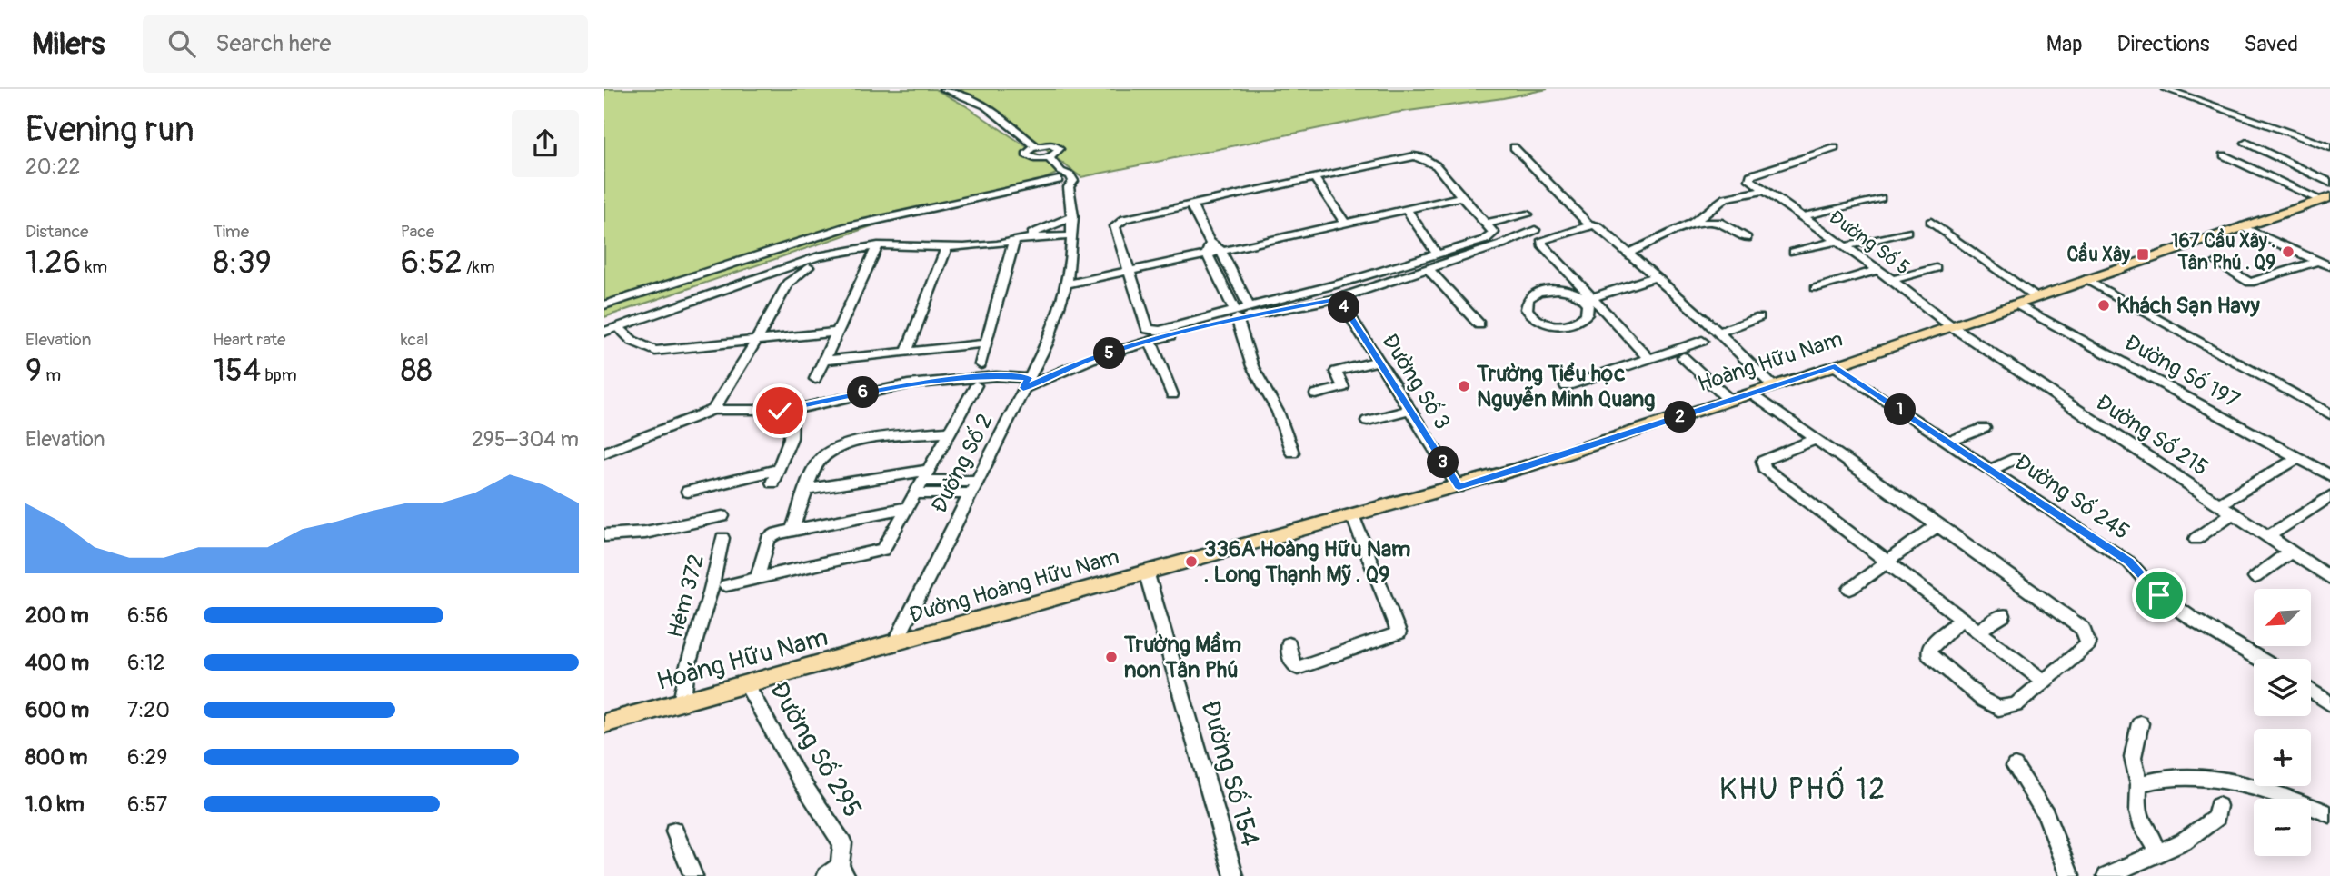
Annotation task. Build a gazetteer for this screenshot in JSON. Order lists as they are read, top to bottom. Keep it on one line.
{"streets":{"main road":["Hoàng Hữu Nam","Đường Hoàng Hữu Nam"],"street":["Đường Số 5","Đường Số 197","Đường Số 3","Đường Số 215","Đường Số 2","Đường Số 245","Hẻm 372","Đường Số 295","Đường Số 154"]},"crossings":[["Đường Số 5","Hoàng Hữu Nam"],["Đường Số 5","Đường Số 215"],["Hoàng Hữu Nam","Đường Số 197"],["Hoàng Hữu Nam","Đường Số 3"],["Hoàng Hữu Nam","Đường Số 215"],["Hoàng Hữu Nam","Đường Số 2"],["Hoàng Hữu Nam","Đường Số 245"],["Hoàng Hữu Nam","Đường Hoàng Hữu Nam"],["Hoàng Hữu Nam","Hẻm 372"],["Hoàng Hữu Nam","Đường Số 295"],["Hoàng Hữu Nam","Đường Số 154"],["Đường Số 2","Đường Hoàng Hữu Nam"],["Đường Hoàng Hữu Nam","Đường Số 154"]],"districts":["KHU PHỐ 12"],"places":{"other":["167 Cầu Xây . Tân Phú . Q9","Khách Sạn Havy","Trường Tiểu học Nguyễn Minh Quang","336A Hoàng Hữu Nam . Long Thạnh Mỹ . Q9","Trường Mầm non Tân Phú"],"transit":["Cầu Xây"]},"north":"bottom left","page":{"header":"Milers","search":"Search here","nav":["Map","Directions","Saved"],"heading":["Evening run","20:22"],"stats":[["Distance","1.26 km"],["Time","8:39"],["Pace","6:52 /km"],["Elevation","9 m"],["Heart rate","154 bpm"],["kcal","88"]],"pins":["4","5","6","1","2","3"],"chart":["Elevation","295–304 m"],"map_buttons":["+","−"],"list":[{"name":"200 m","note":"6:56"},{"name":"400 m","note":"6:12"},{"name":"600 m","note":"7:20"},{"name":"800 m","note":"6:29"},{"name":"1.0 km","note":"6:57"}]}}
